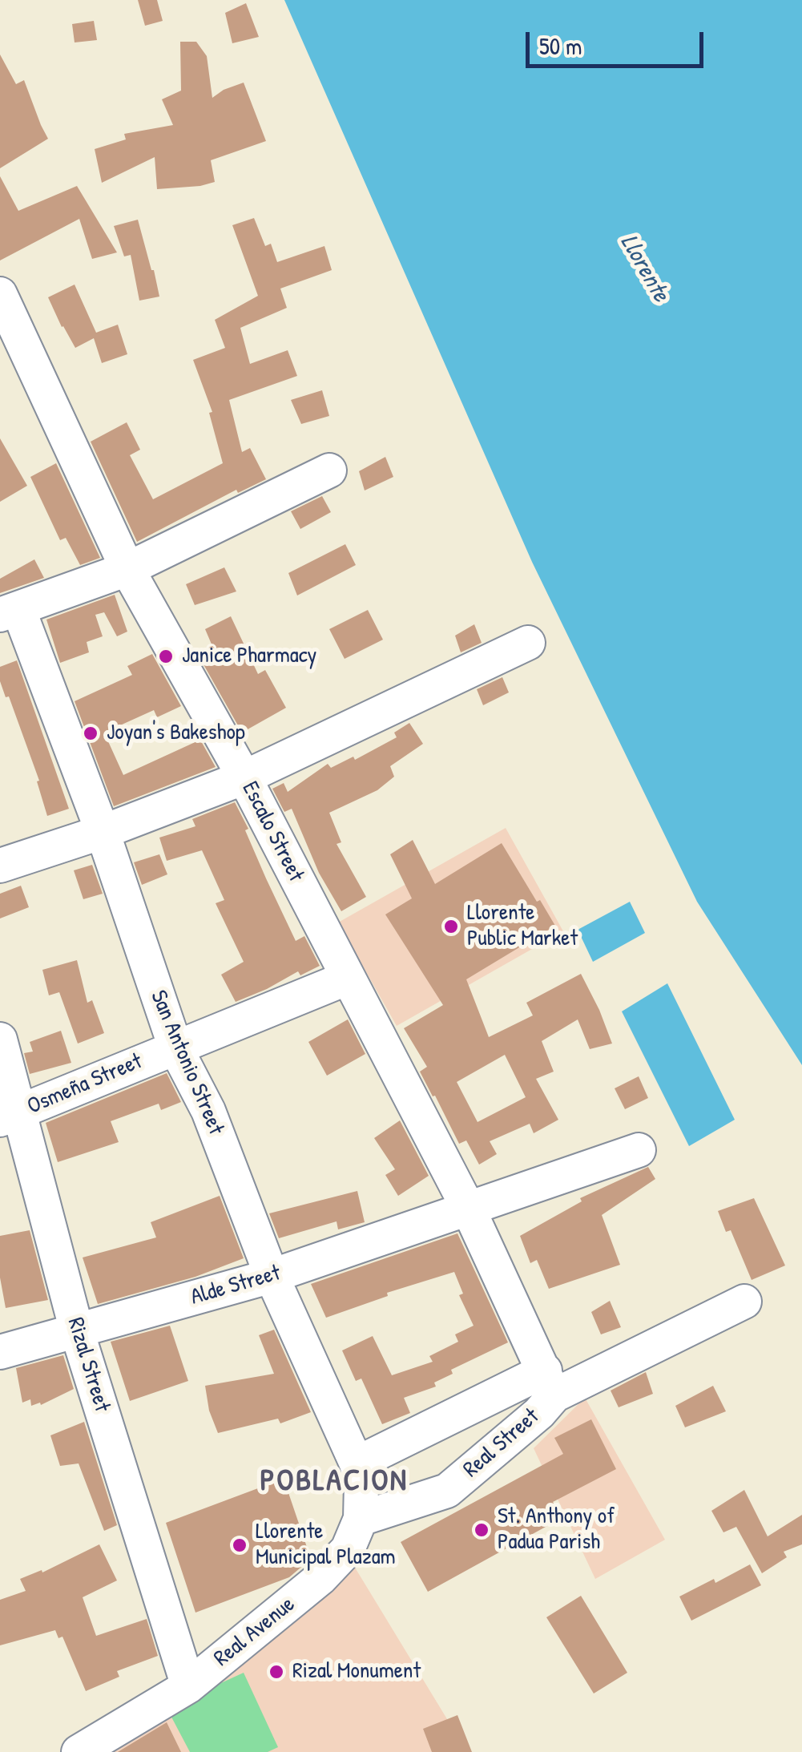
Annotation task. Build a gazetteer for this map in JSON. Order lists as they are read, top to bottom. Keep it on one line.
{"streets":{"street":["Escalo Street","San Antonio Street","Osmeña Street","Alde Street","Rizal Street","Real Street","Real Avenue"]},"crossings":[["Escalo Street","Osmeña Street"],["Escalo Street","Alde Street"],["Escalo Street","Real Street"],["San Antonio Street","Osmeña Street"],["San Antonio Street","Alde Street"],["San Antonio Street","Real Street"],["San Antonio Street","Real Avenue"],["Osmeña Street","Rizal Street"],["Alde Street","Rizal Street"],["Rizal Street","Real Avenue"],["Real Street","Real Avenue"]],"districts":["POBLACION"],"water":["Llorente"],"places":["Janice Pharmacy","Joyan's Bakeshop","Llorente Public Market","St. Anthony of Padua Parish","Llorente Municipal Plazam","Rizal Monument"],"scale_bar":"50 m"}
